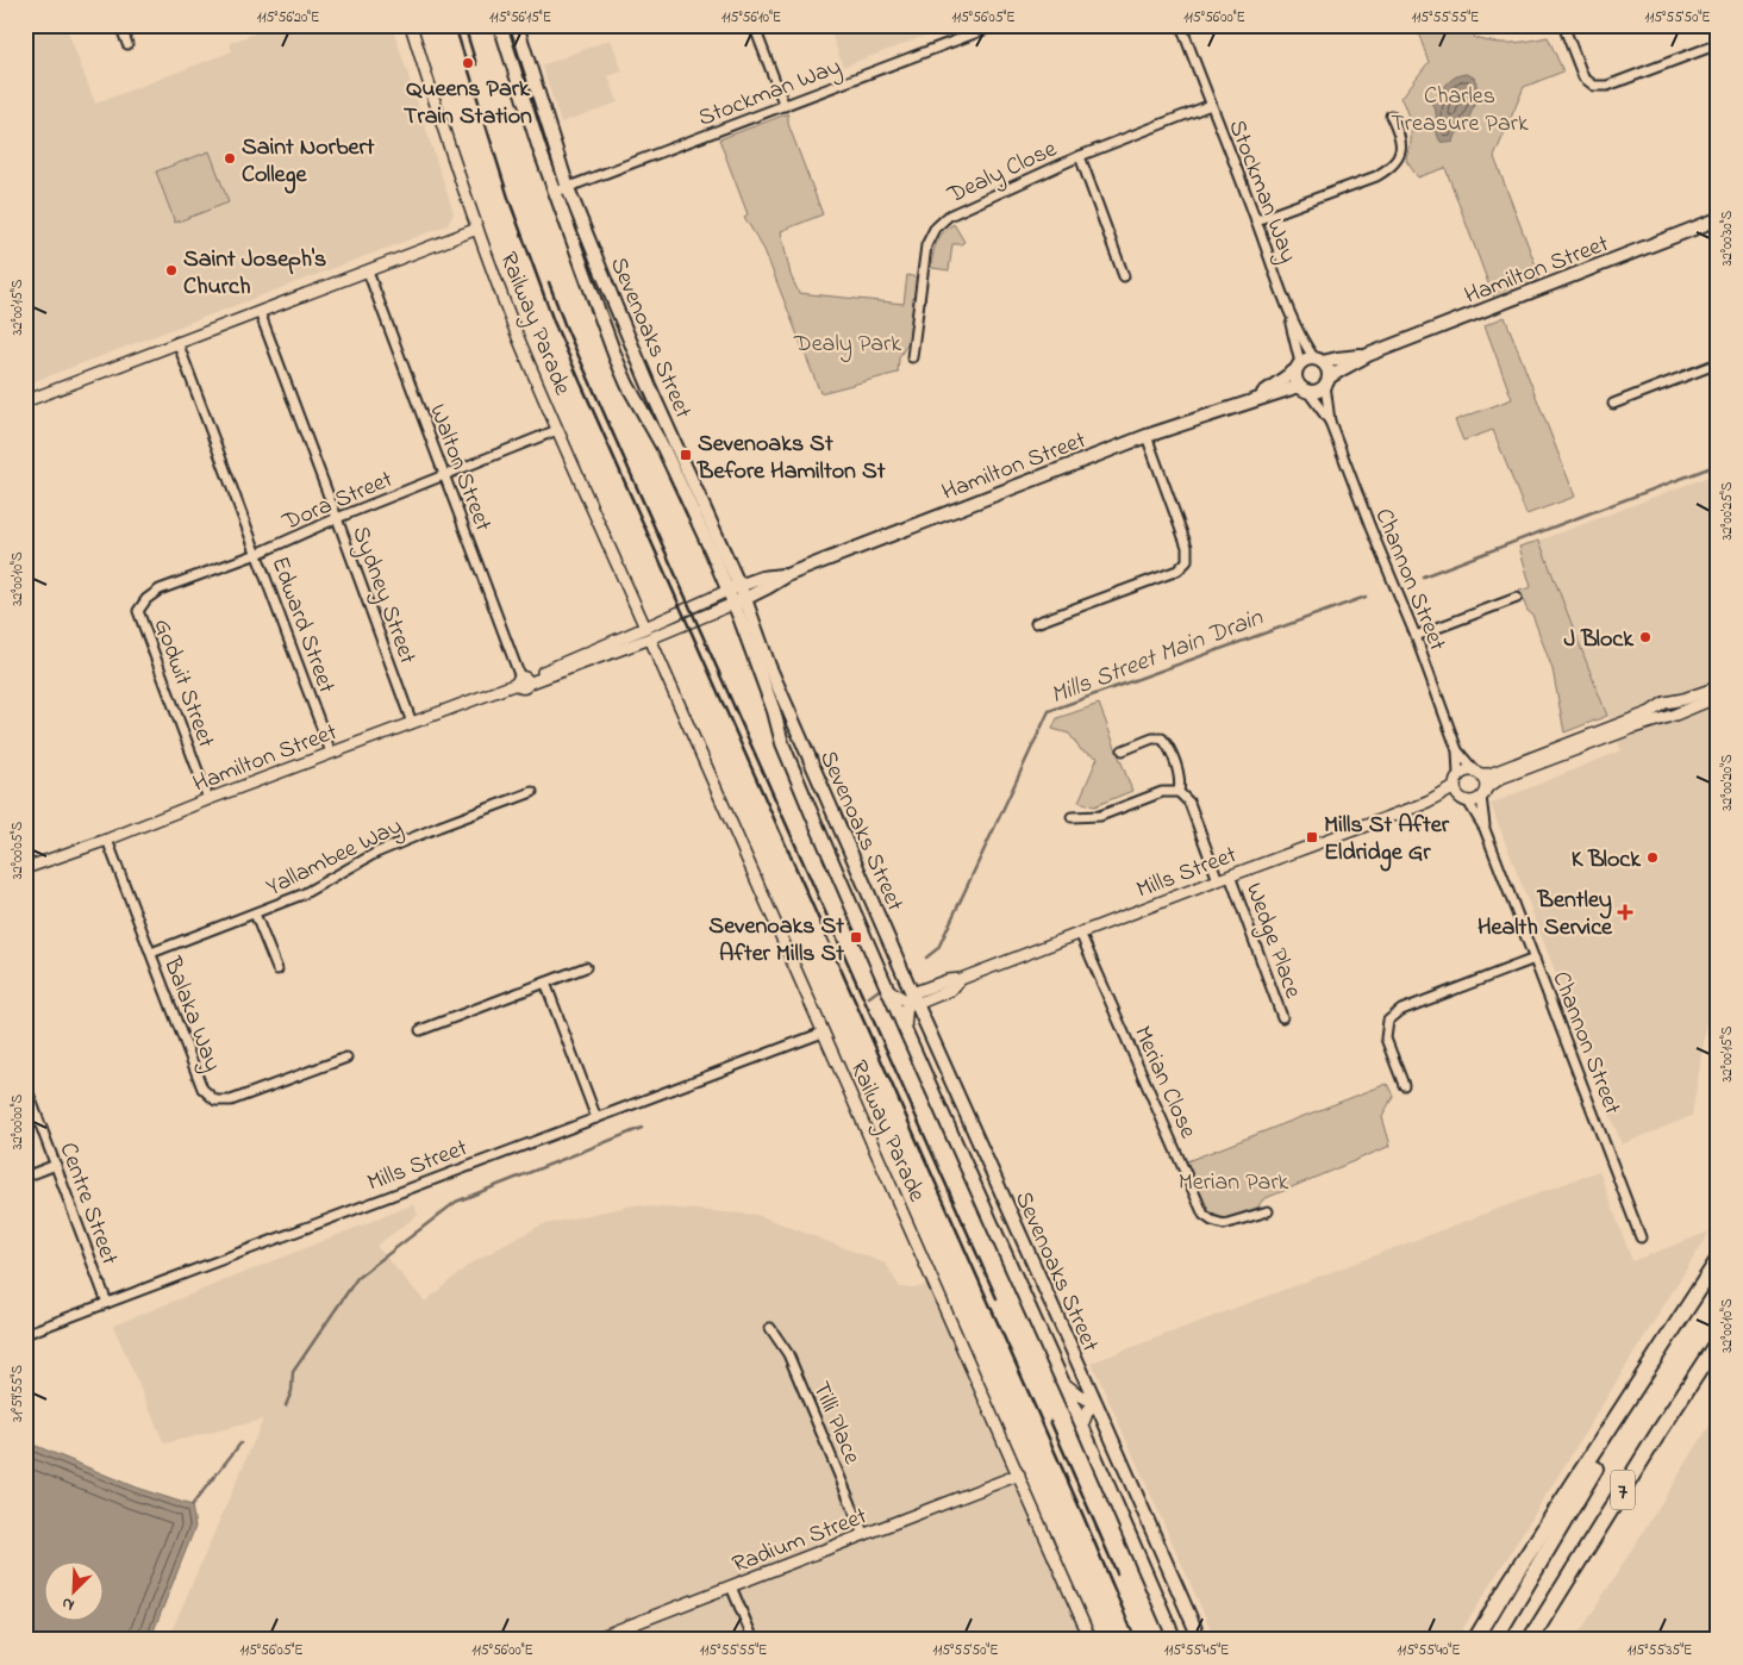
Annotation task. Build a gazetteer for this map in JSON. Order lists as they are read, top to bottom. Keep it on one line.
{"streets":{"highway":["7"],"main road":["Hamilton Street","Sevenoaks Street"],"street":["Stockman Way","Dealy Close","Railway Parade","Walton Street","Dora Street","Channon Street","Sydney Street","Edward Street","Godwit Street","Yallambee Way","Mills Street","Wedge Place","Balaka Way","Merian Close","Centre Street","Tilli Place","Radium Street"]},"crossings":[["Stockman Way","Dealy Close"],["Stockman Way","Hamilton Street"],["Stockman Way","Sevenoaks Street"],["Stockman Way","Channon Street"],["Hamilton Street","Railway Parade"],["Hamilton Street","Sevenoaks Street"],["Hamilton Street","Walton Street"],["Hamilton Street","Channon Street"],["Hamilton Street","Sydney Street"],["Hamilton Street","Edward Street"],["Hamilton Street","Godwit Street"],["Hamilton Street","Balaka Way"],["Railway Parade","Dora Street"],["Railway Parade","Mills Street"],["Railway Parade","Radium Street"],["Sevenoaks Street","Mills Street"],["Walton Street","Dora Street"],["Dora Street","Sydney Street"],["Dora Street","Edward Street"],["Dora Street","Godwit Street"],["Channon Street","Mills Street"],["Yallambee Way","Balaka Way"],["Mills Street","Wedge Place"],["Mills Street","Merian Close"],["Mills Street","Centre Street"],["Tilli Place","Radium Street"]],"water":["Mills Street Main Drain"],"parks":["Charles Treasure Park","Dealy Park","Merian Park"],"places":{"other":["Queens Park Train Station","Saint Norbert College","Saint Joseph's Church","J Block","K Block"],"transit":["Sevenoaks St Before Hamilton St","Mills St After Eldridge Gr","Sevenoaks St After Mills St"],"health":["Bentley Health Service"]},"north":"bottom left","coordinates":["115°56'20\"E","115°56'15\"E","115°56'10\"E","115°56'05\"E","115°56'00\"E","115°55'55\"E","115°55'50\"E","32°00'30\"S","32°00'15\"S","32°00'25\"S","32°00'10\"S","32°00'20\"S","32°00'05\"S","32°00'00\"S","31°59'55\"S","115°55'45\"E","115°55'40\"E","115°55'35\"E"]}
